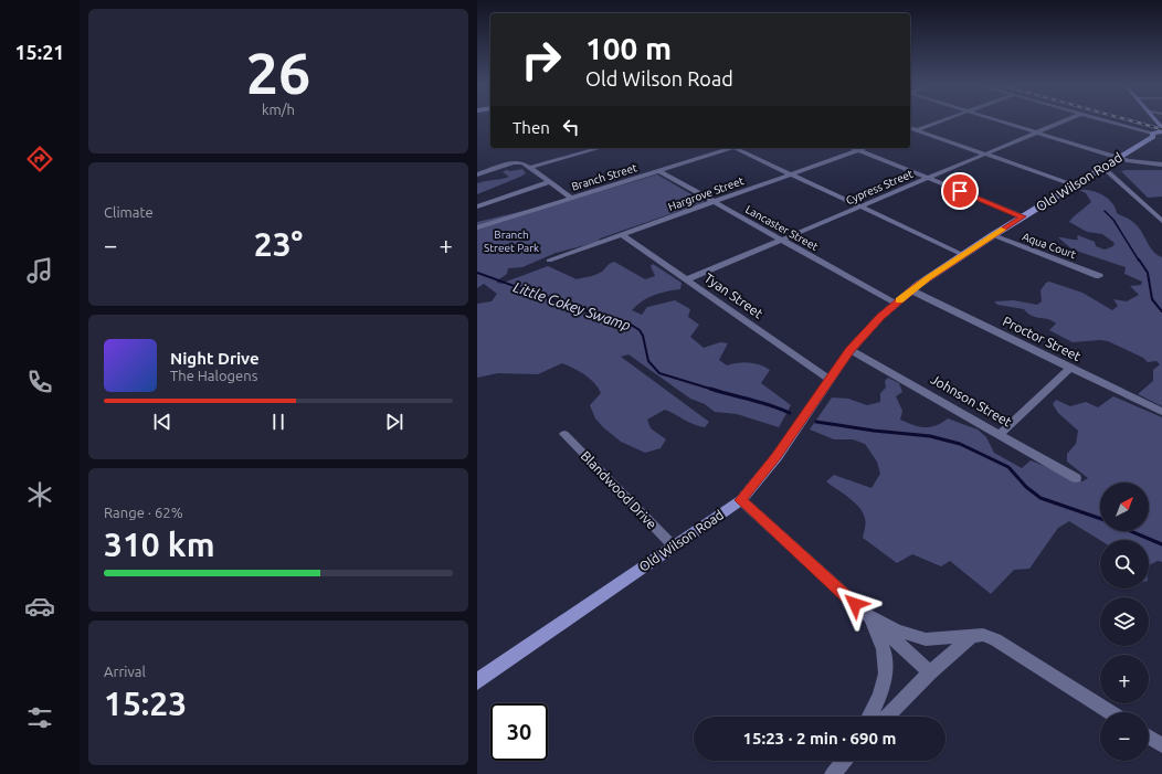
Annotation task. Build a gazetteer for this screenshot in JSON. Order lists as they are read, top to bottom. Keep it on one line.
{"streets":{"street":["Branch Street","Old Wilson Road","Cypress Street","Hargrove Street","Lancaster Street","Aqua Court","Tyan Street","Proctor Street","Johnson Street","Blandwood Drive"]},"crossings":[["Branch Street","Lancaster Street"],["Old Wilson Road","Lancaster Street"],["Old Wilson Road","Aqua Court"],["Old Wilson Road","Tyan Street"],["Old Wilson Road","Proctor Street"],["Old Wilson Road","Johnson Street"],["Old Wilson Road","Blandwood Drive"],["Cypress Street","Lancaster Street"],["Cypress Street","Tyan Street"],["Hargrove Street","Lancaster Street"],["Hargrove Street","Tyan Street"]],"water":["Little Cokey Swamp"],"parks":["Branch Street Park"],"north":"top right","page":{"tabs":"15:21","tile":[["26","km/h"],"Climate",["Range · 62%","310 km"],["Arrival","15:23"]],"turn":["100 m","Old Wilson Road"],"then":"Then","heat":["−","23°","+"],"song":["Night Drive","The Halogens"],"map_buttons":["+","−"],"limit":"30","trip":"15:23 · 2 min · 690 m"}}
